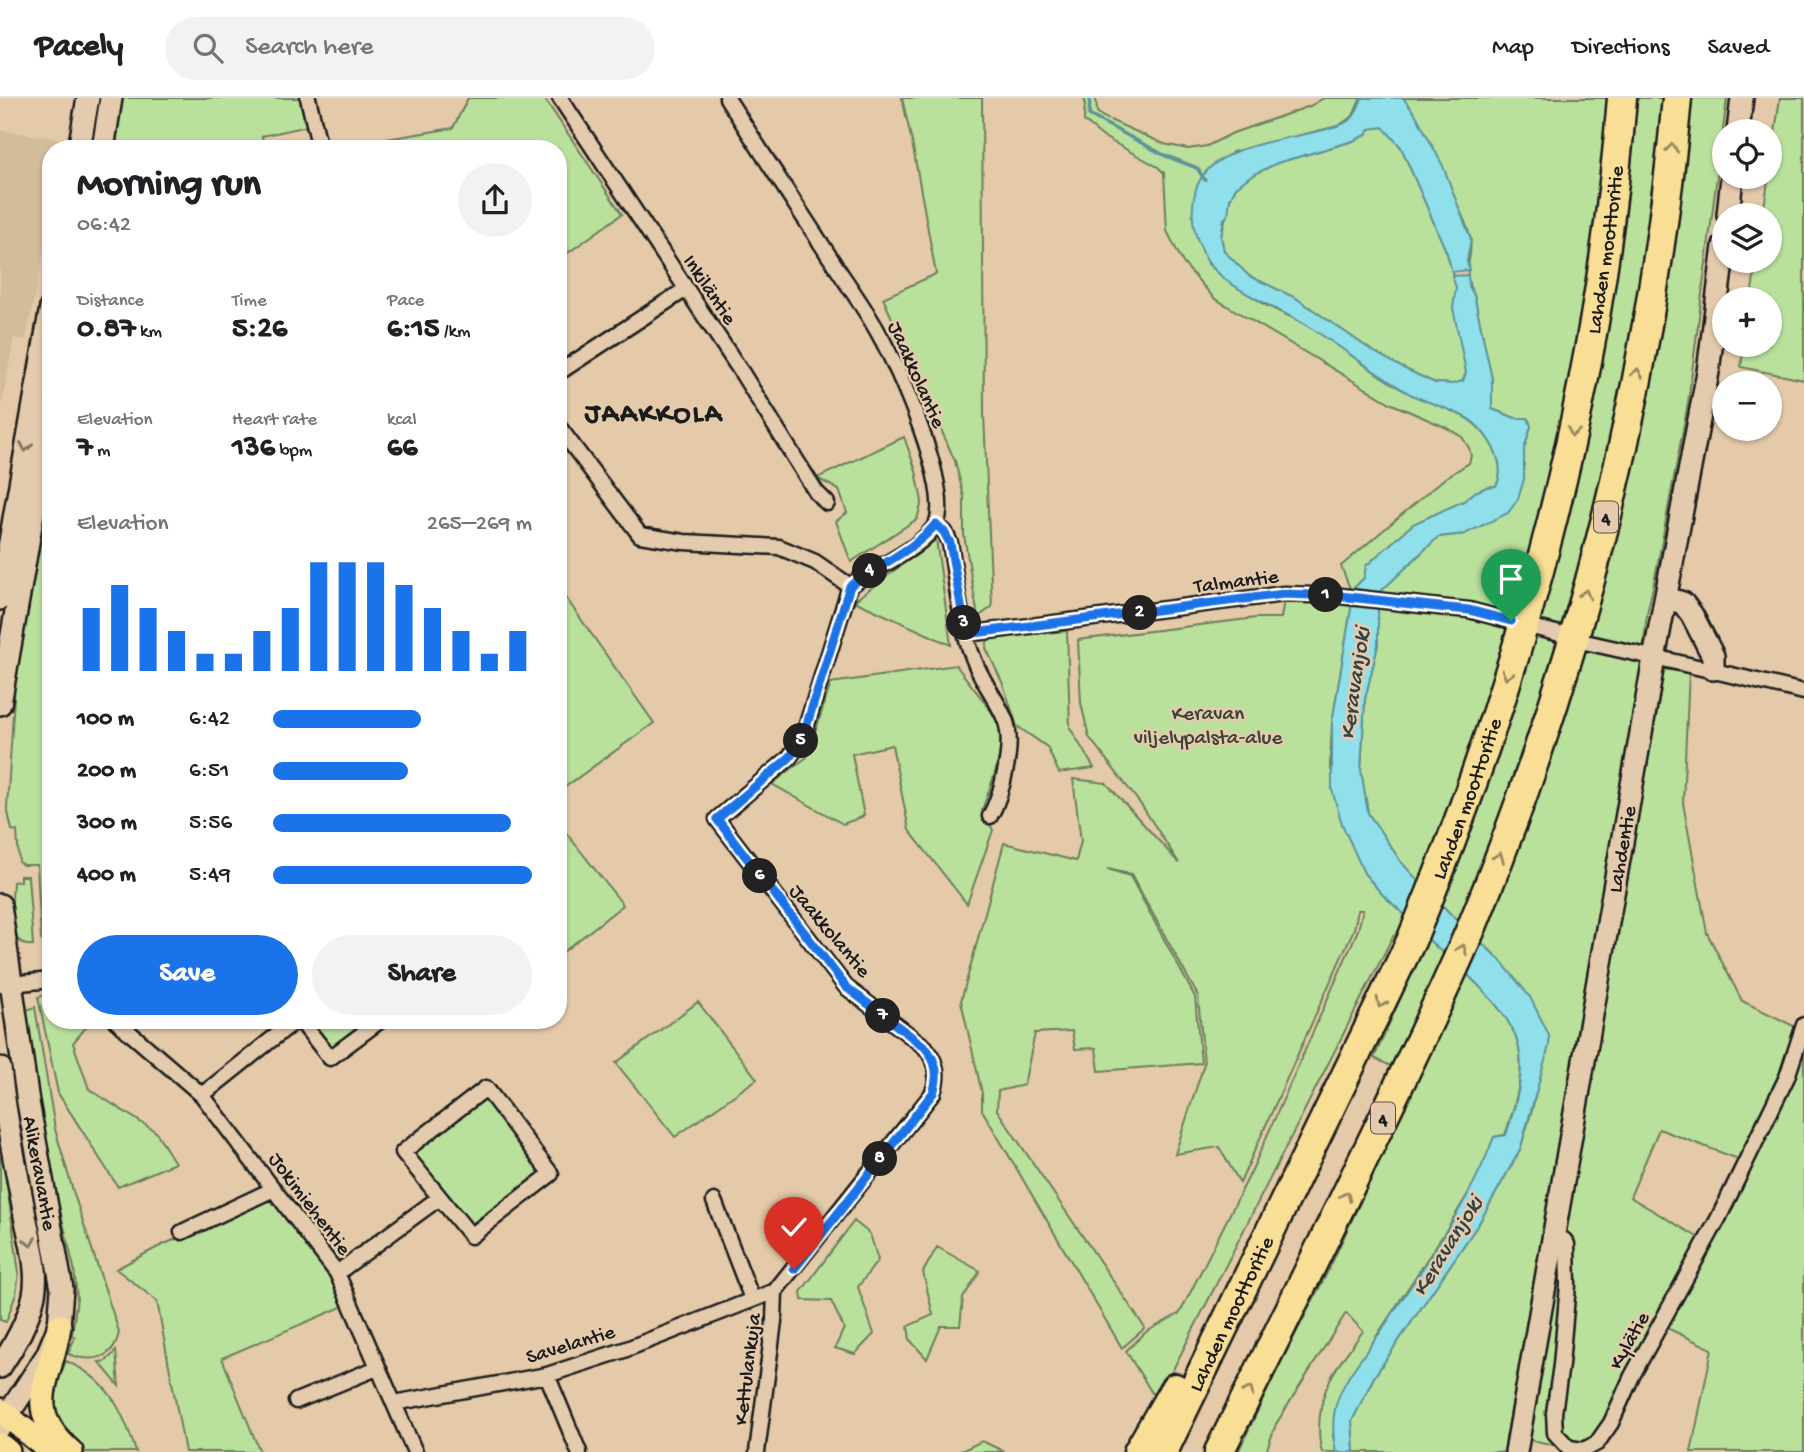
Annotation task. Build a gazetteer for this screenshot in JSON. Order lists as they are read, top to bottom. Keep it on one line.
{"streets":{"highway":["Lahden moottoritie","4"],"main road":["Lahdentie","Alikeravantie"],"street":["Inkiläntie","Jaakkolantie","Talmantie","Jokimiehentie","Kylätie","Savelantie","Kettulankuja"]},"crossings":[["Jaakkolantie","Kettulankuja"],["Lahdentie","Kylätie"],["Jokimiehentie","Savelantie"]],"districts":["JAAKKOLA"],"water":["Keravanjoki"],"parks":["Keravan viljelypalsta-alue"],"page":{"header":"Pacely","search":"Search here","nav":["Map","Directions","Saved"],"map_buttons":["+","−"],"heading":["Morning run","06:42"],"stats":[["Distance","0.87 km"],["Time","5:26"],["Pace","6:15 /km"],["Elevation","7 m"],["Heart rate","136 bpm"],["kcal","66"]],"chart":["Elevation","265–269 m"],"pins":["4","1","2","3","5","6","7","8"],"list":[{"name":"100 m","note":"6:42"},{"name":"200 m","note":"6:51"},{"name":"300 m","note":"5:56"},{"name":"400 m","note":"5:49"}],"buttons":["Save","Share"]}}
